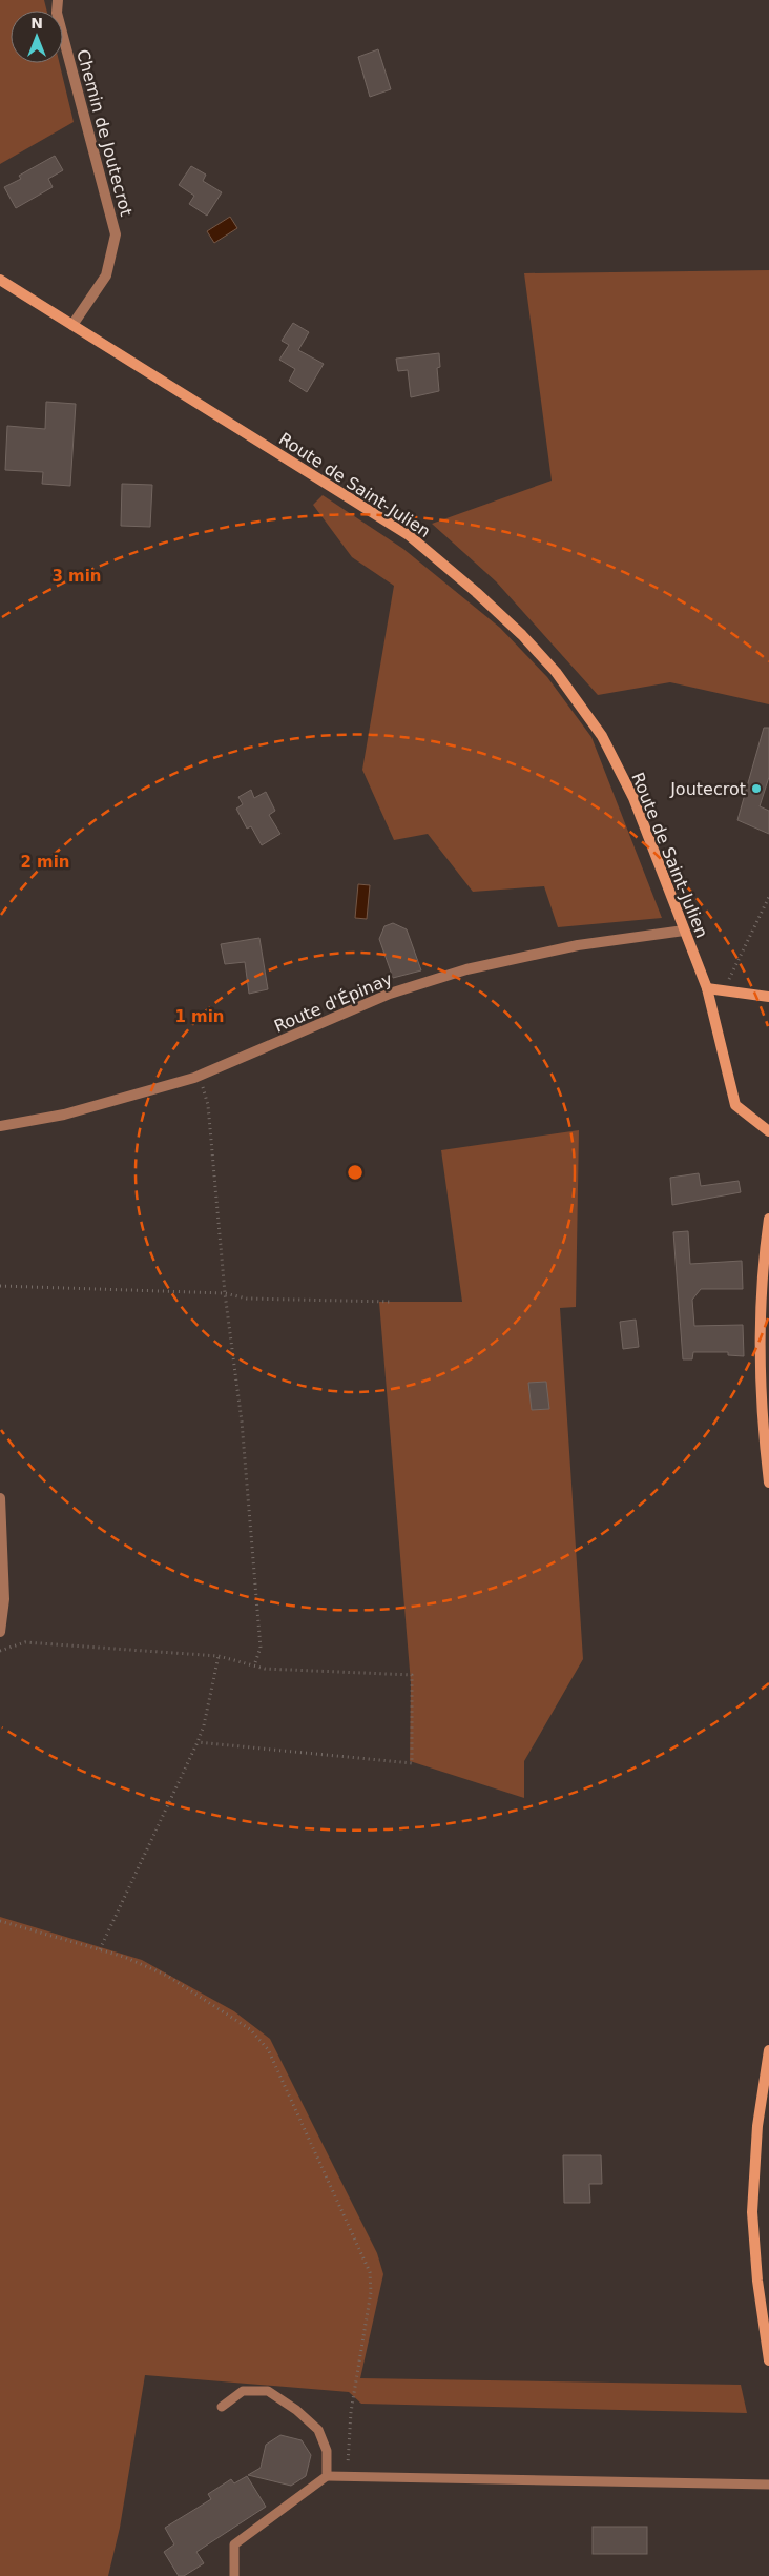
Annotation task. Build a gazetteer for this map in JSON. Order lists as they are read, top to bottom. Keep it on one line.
{"streets":{"main road":["Route de Saint-Julien"],"street":["Chemin de Joutecrot","Route d'Épinay"]},"crossings":[["Chemin de Joutecrot","Route de Saint-Julien"],["Route de Saint-Julien","Route d'Épinay"]],"places":["Joutecrot"],"north":"top","rings":["3 min","2 min","1 min"]}
